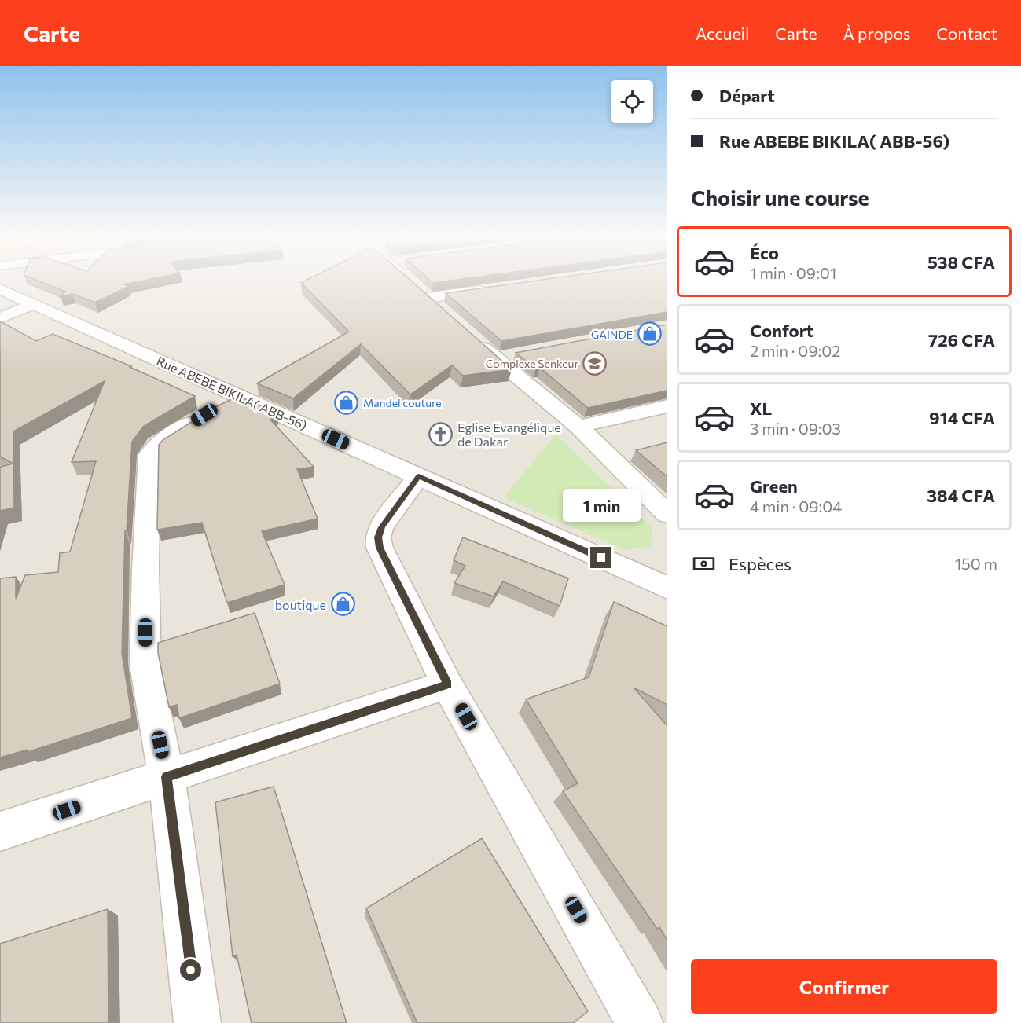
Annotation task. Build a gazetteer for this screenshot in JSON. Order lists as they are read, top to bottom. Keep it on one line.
{"streets":{"street":["Rue ABEBE BIKILA( ABB-56)"]},"places":{"shop":["GAINDE","Mandel couture","boutique"],"school or university":["Complexe Senkeur"],"church":["Eglise Evangélique de Dakar"]},"page":{"header":"Carte","nav":["Accueil","Carte","À propos","Contact"],"banner":["Départ","Rue ABEBE BIKILA( ABB-56)"],"heading":"Choisir une course","list":[{"name":"Éco","note":"1 min · 09:01","value":"538 CFA"},{"name":"Confort","note":"2 min · 09:02","value":"726 CFA"},{"name":"XL","note":"3 min · 09:03","value":"914 CFA"},{"name":"Green","note":"4 min · 09:04","value":"384 CFA"}],"bubble":"1 min","pay":["Espèces","150 m"],"buttons":"Confirmer"}}
